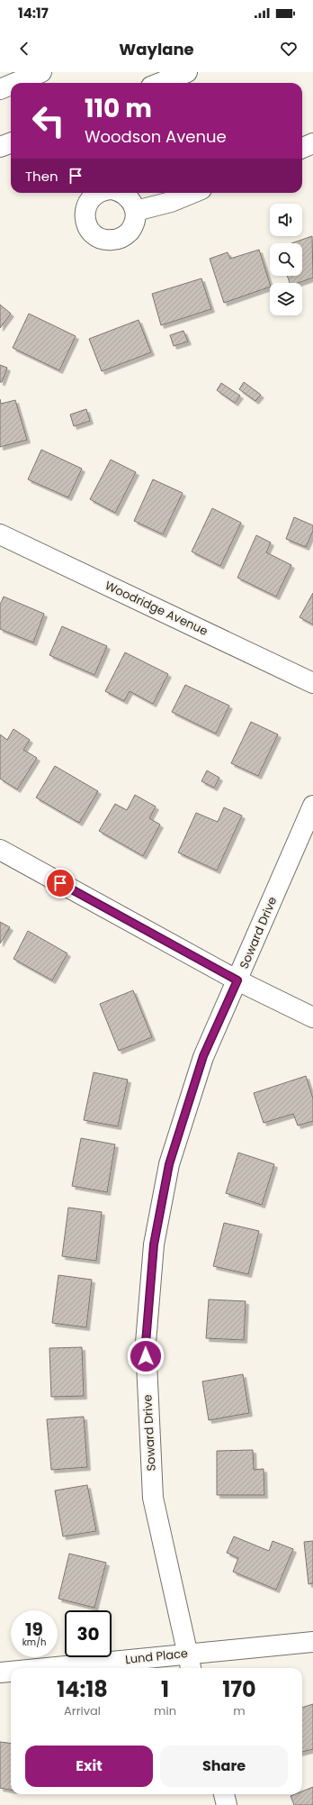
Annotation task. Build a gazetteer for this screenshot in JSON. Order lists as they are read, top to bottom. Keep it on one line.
{"streets":{"street":["Woodridge Avenue","Soward Drive","Lund Place"]},"crossings":[["Soward Drive","Lund Place"]],"page":{"status":"14:17","header":"Waylane","turn":["110 m","Woodson Avenue"],"then":"Then","speed":"19 km/h","limit":"30","eta":["14:18","Arrival","1","min","170","m"],"buttons":["Exit","Share"]}}
